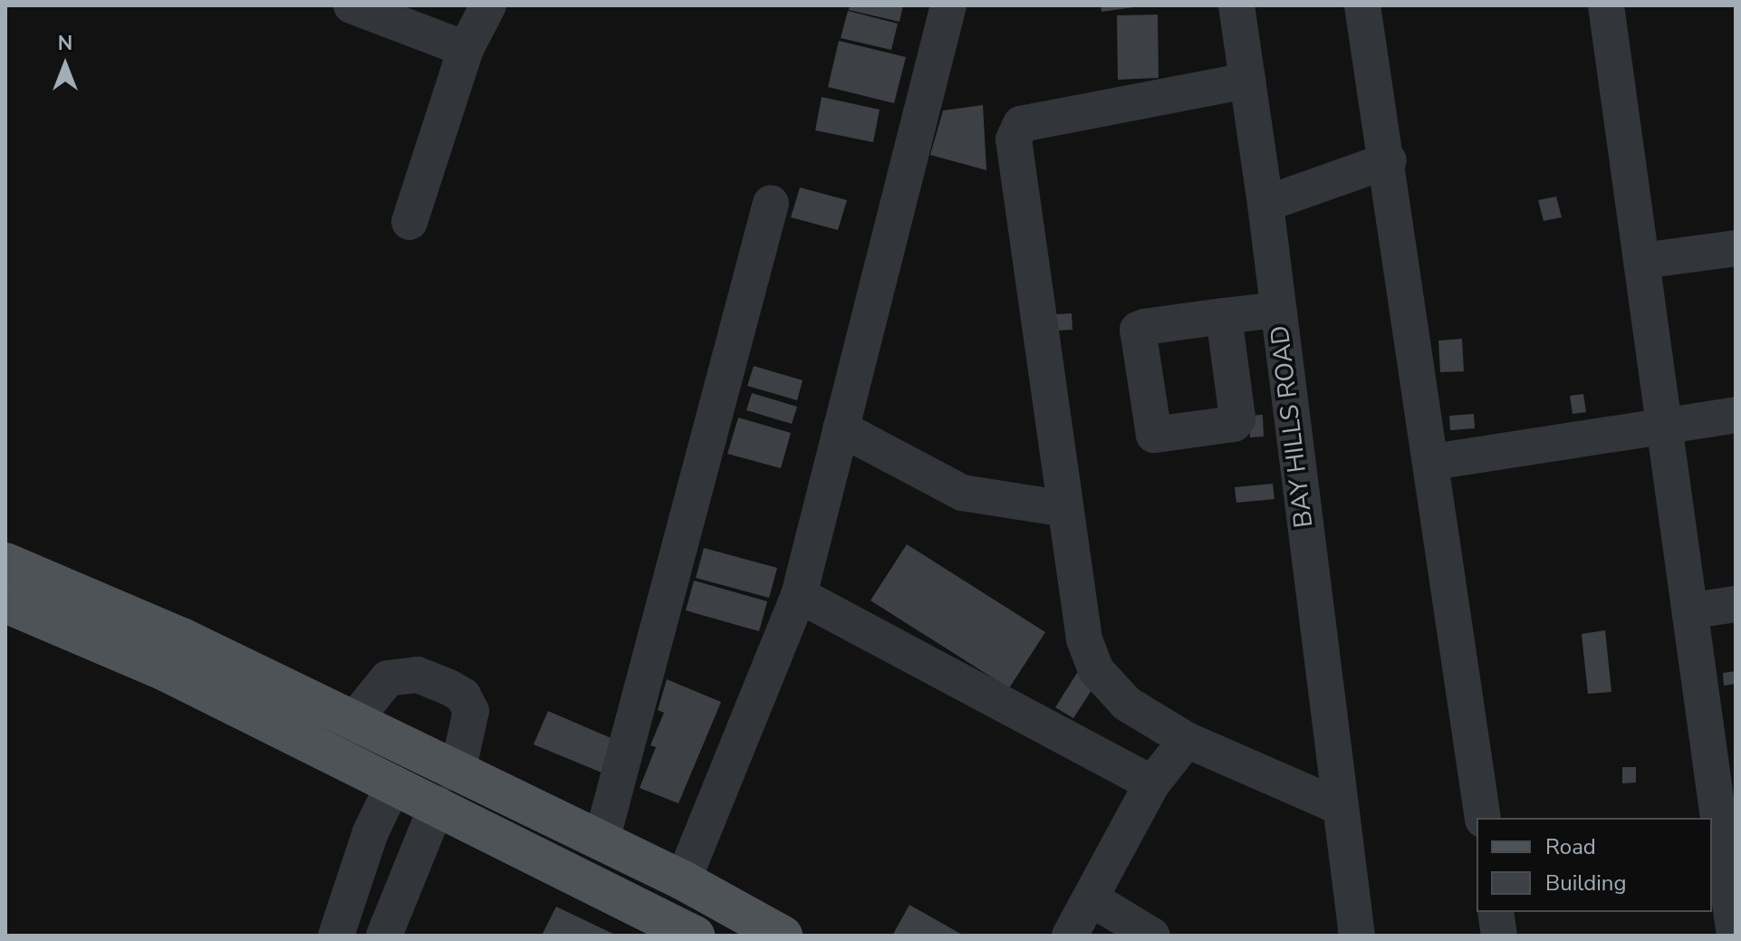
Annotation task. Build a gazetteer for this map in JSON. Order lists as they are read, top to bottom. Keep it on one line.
{"streets":{"street":["BAY HILLS ROAD"]},"legend":["Road","Building"],"north":"top"}
